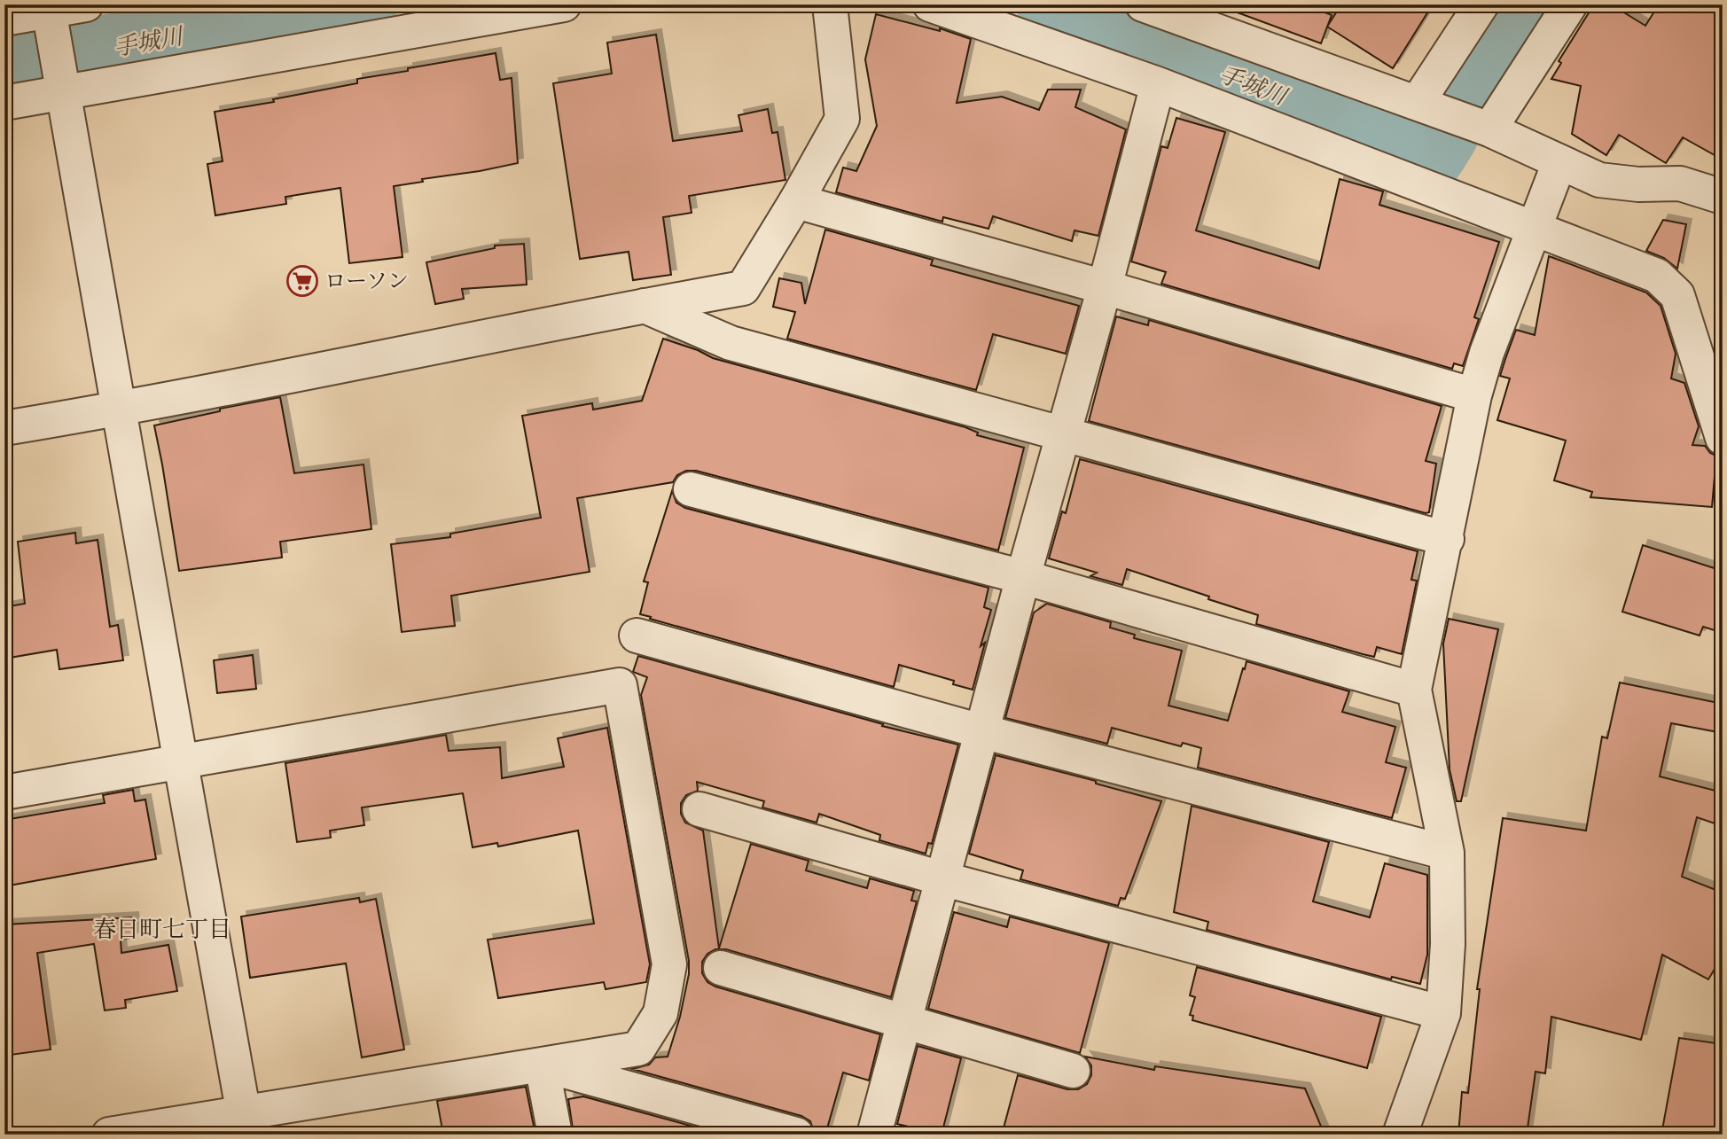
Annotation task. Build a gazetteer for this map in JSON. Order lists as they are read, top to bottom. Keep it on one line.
{"districts":["春日町七丁目"],"water":["手城川"],"places":{"supermarket":["ローソン"]}}
